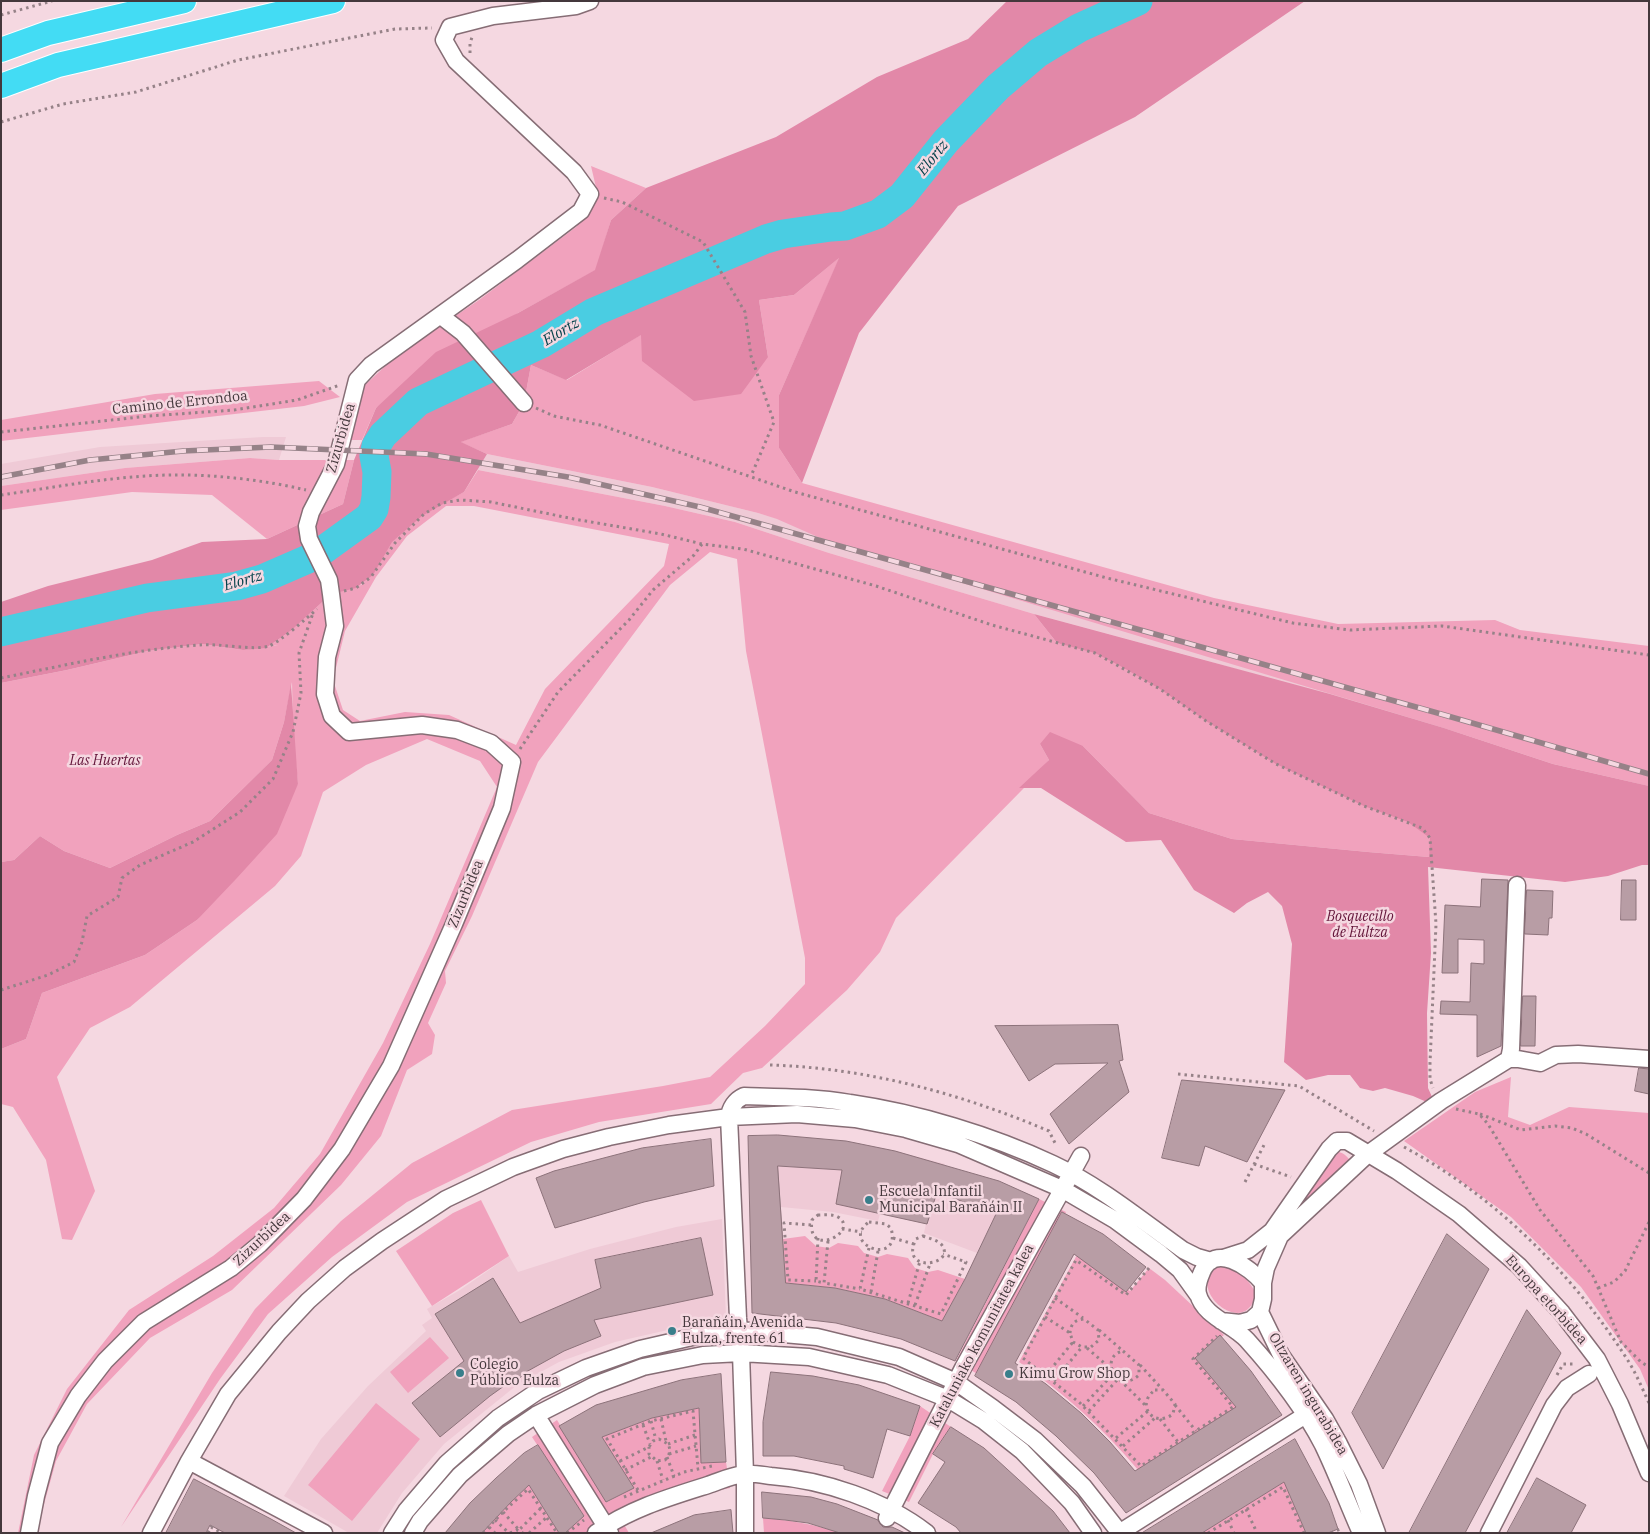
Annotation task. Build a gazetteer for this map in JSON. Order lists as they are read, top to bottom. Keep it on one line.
{"streets":{"street":["Zizurbidea","Europa etorbidea","Kataluniako komunitatea kalea","Oltzaren ingurabidea"],"path":["Camino de Errondoa"]},"crossings":[["Camino de Errondoa","Zizurbidea"]],"water":["Elortz"],"parks":["Las Huertas","Bosquecillo de Eultza"],"places":["Escuela Infantil Municipal Barañáin II","Barañáin, Avenida Eulza, frente 61","Colegio Público Eulza","Kimu Grow Shop"]}
